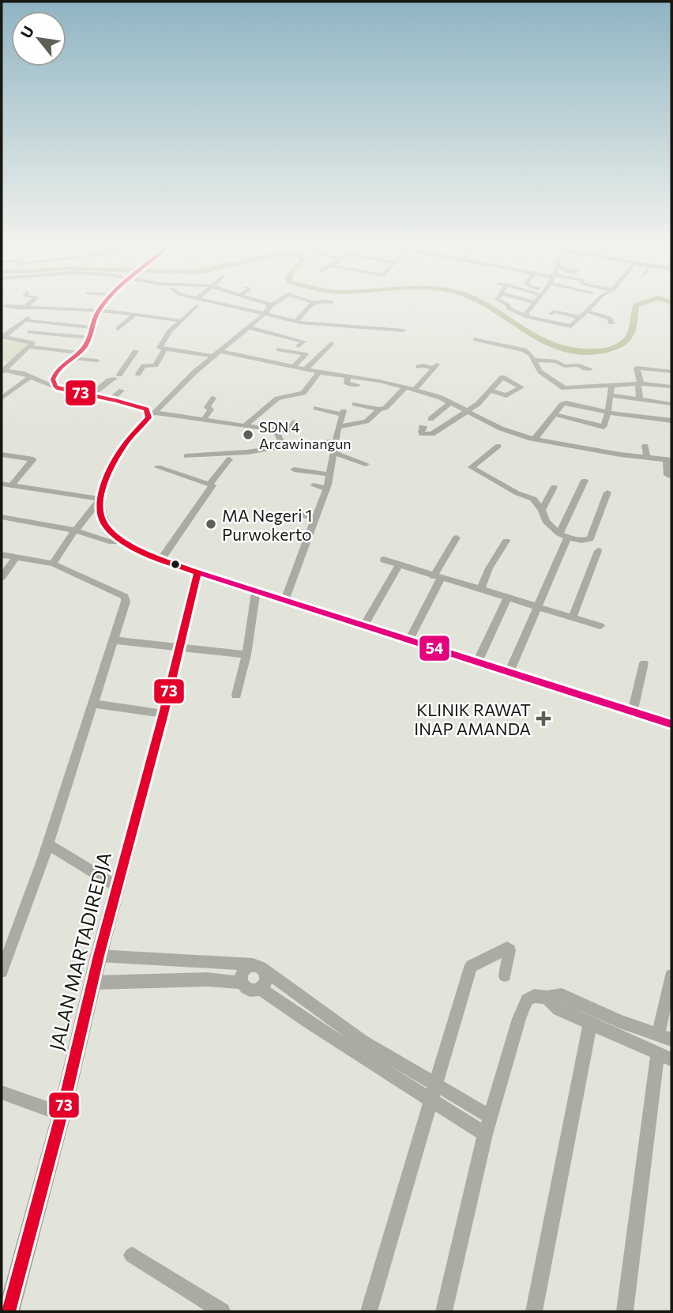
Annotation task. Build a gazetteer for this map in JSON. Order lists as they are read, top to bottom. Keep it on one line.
{"streets":{"main road":["JALAN MARTADIREDJA"]},"places":{"other":["SDN 4 Arcawinangun","MA Negeri 1 Purwokerto"],"health":["KLINIK RAWAT INAP AMANDA"]},"lines":["transit line 73","transit line 54"],"north":"top left"}
